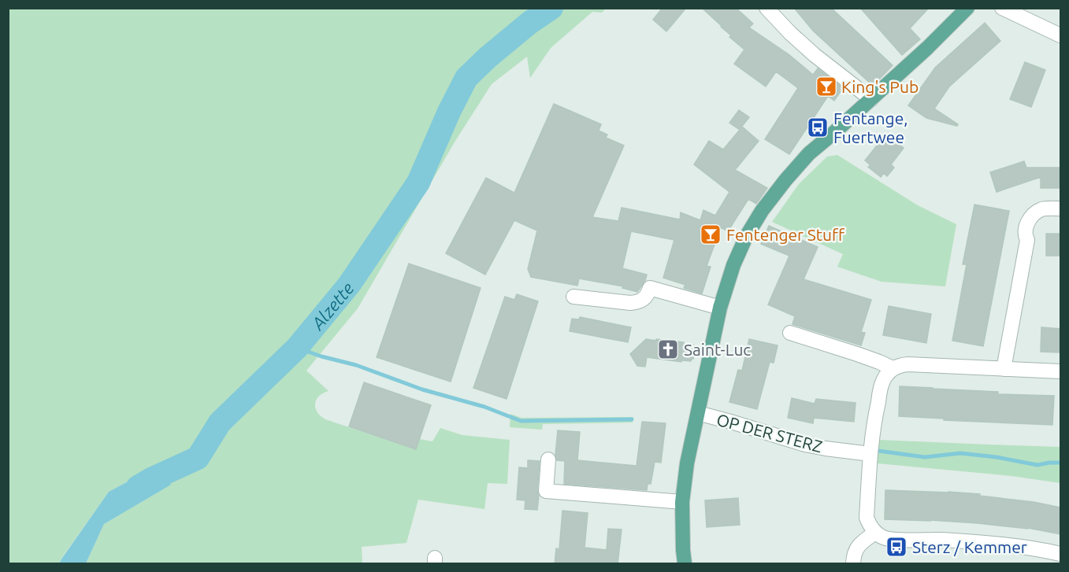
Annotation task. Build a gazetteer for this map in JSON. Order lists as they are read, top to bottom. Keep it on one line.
{"streets":{"street":["OP DER STERZ"]},"water":["Alzette"],"places":{"bar":["King's Pub","Fentenger Stuff"],"bus stop":["Fentange, Fuertwee","Sterz / Kemmer"],"church":["Saint-Luc"]}}
